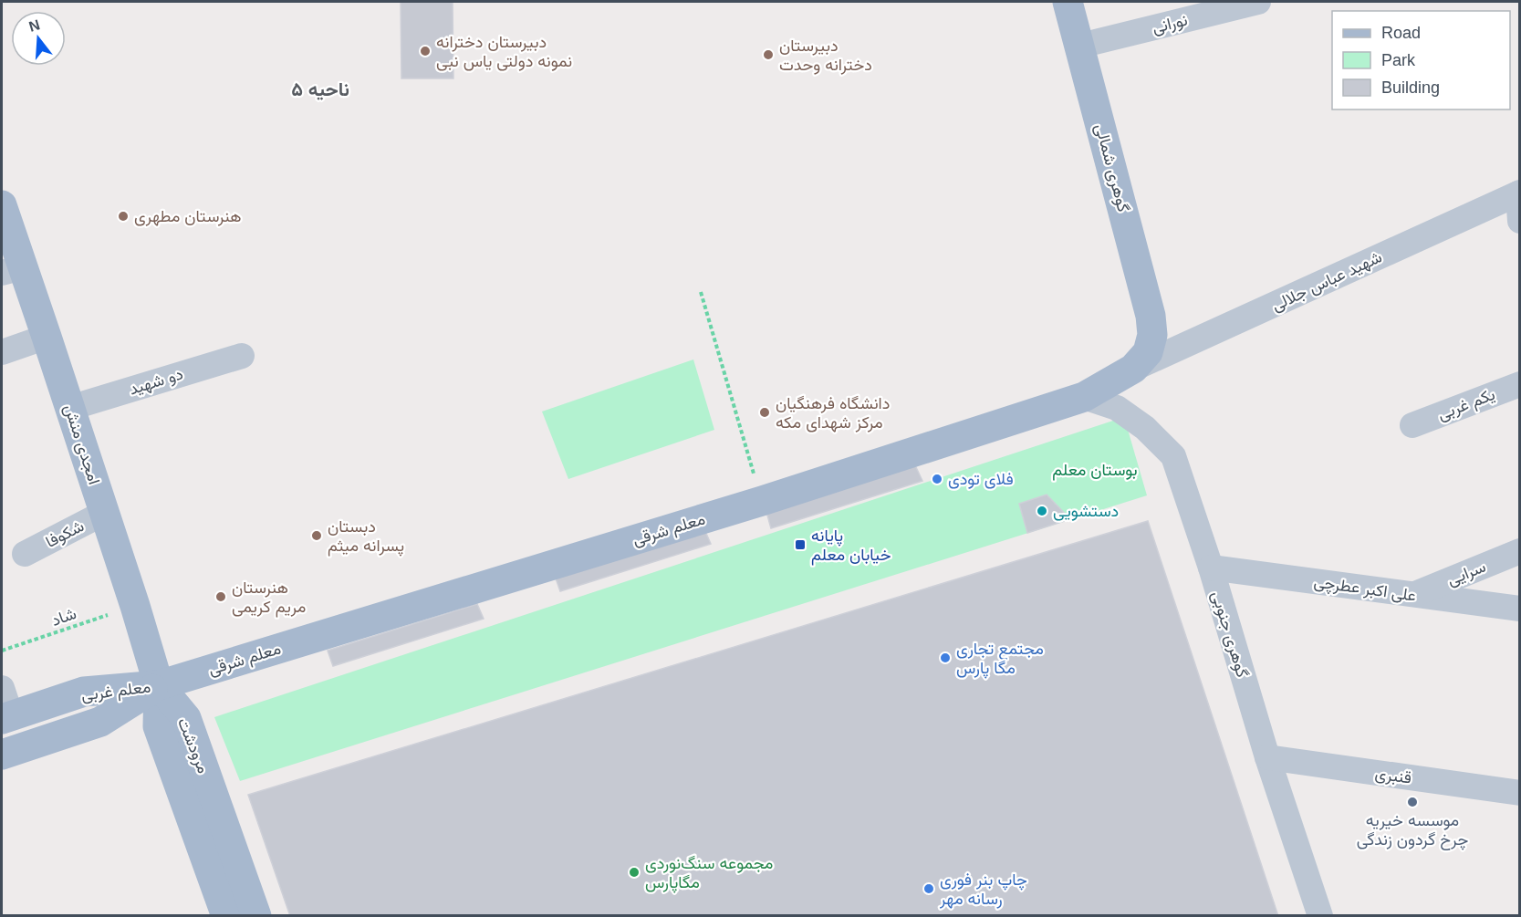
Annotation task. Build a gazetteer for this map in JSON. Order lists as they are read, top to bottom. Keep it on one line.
{"streets":{"main road":["گوهری شمالی","امجدی منش","معلم شرقی","معلم غربی","مرودشت"],"street":["نورانی","شهید عباس جلالی","دو شهید","یکم غربی","شکوفا","سرایی","علی اکبر عطرچی","گوهری جنوبی","قنبری"],"path":["شاد"]},"crossings":[["نورانی","گوهری شمالی"],["گوهری شمالی","معلم شرقی"],["شهید عباس جلالی","معلم شرقی"],["دو شهید","امجدی منش"],["امجدی منش","معلم شرقی"],["امجدی منش","شکوفا"],["امجدی منش","شاد"],["امجدی منش","معلم غربی"],["امجدی منش","مرودشت"],["معلم شرقی","گوهری جنوبی"],["معلم شرقی","معلم غربی"],["معلم شرقی","مرودشت"],["سرایی","علی اکبر عطرچی"],["علی اکبر عطرچی","گوهری جنوبی"],["گوهری جنوبی","قنبری"],["معلم غربی","مرودشت"]],"districts":["ناحیه ۵"],"parks":["بوستان معلم"],"places":{"other":["دبیرستان دخترانه نمونه دولتی یاس نبی","دبیرستان دخترانه وحدت","هنرستان مطهری","دانشگاه فرهنگیان مرکز شهدای مکه","فلای تودی","دستشویی","دبستان پسرانه میثم","هنرستان مریم کریمی","مجتمع تجاری مگا پارس","موسسه خیریه چرخ گردون زندگی","مجموعه سنگ‌نوردی مگاپارس","چاپ بنر فوری رسانه مهر"],"transit":["پایانه خیابان معلم"]},"legend":["Road","Park","Building"],"north":"top"}
